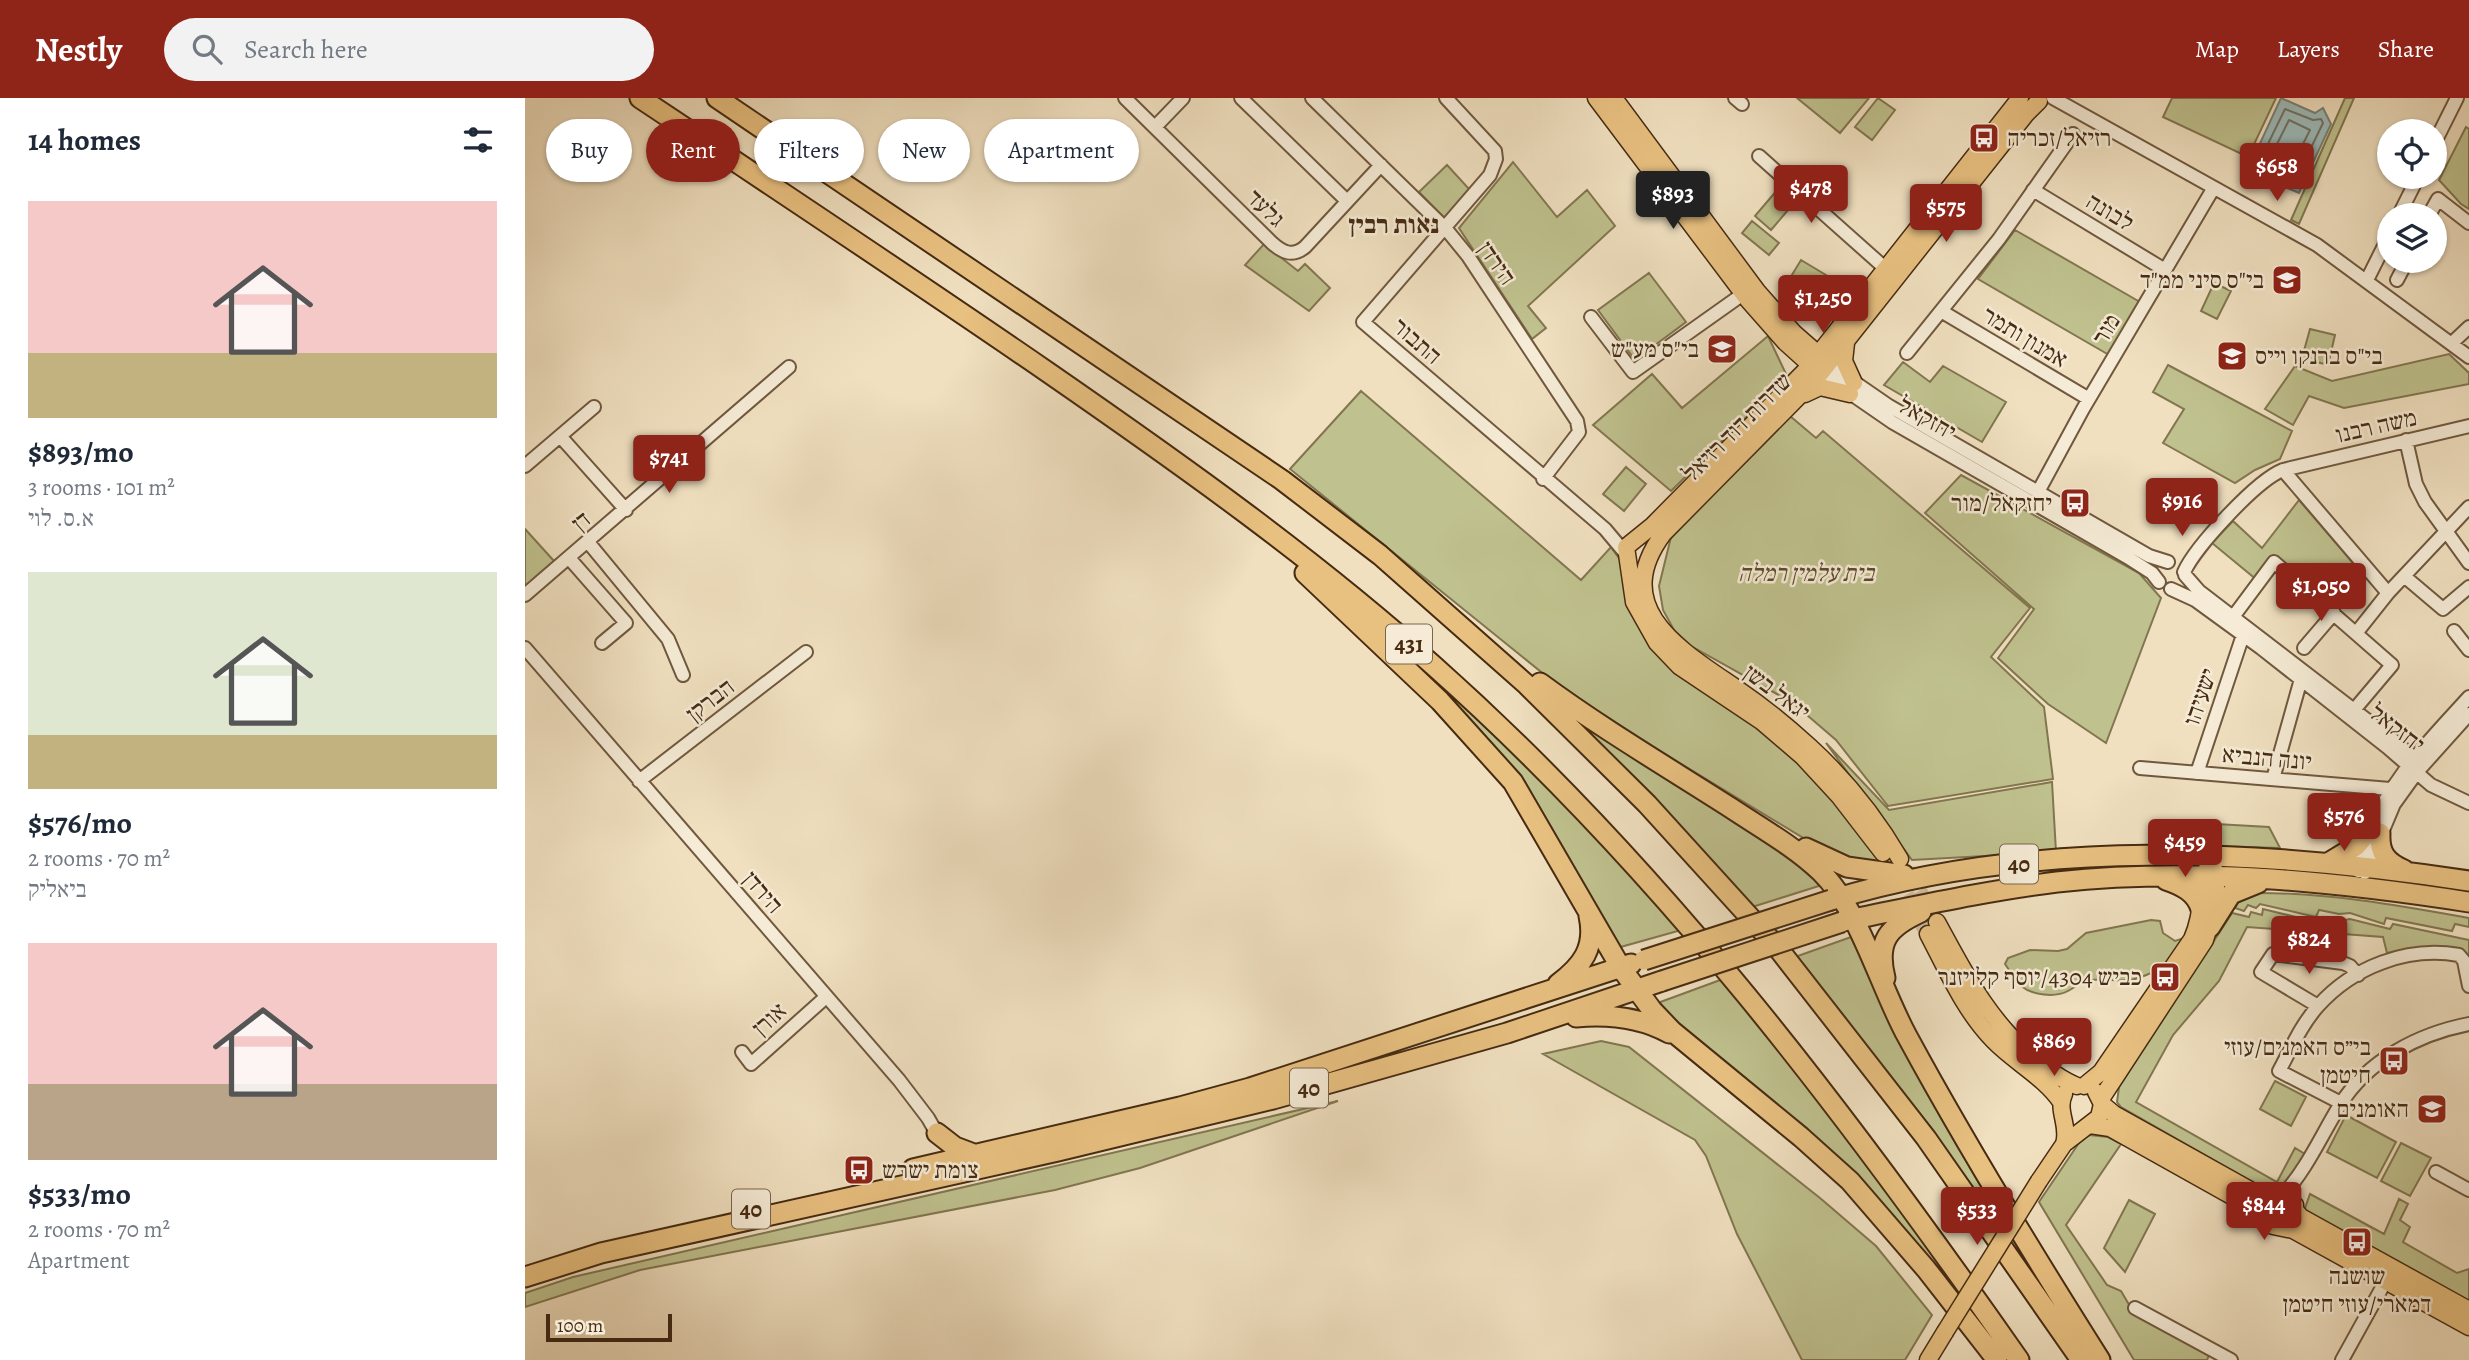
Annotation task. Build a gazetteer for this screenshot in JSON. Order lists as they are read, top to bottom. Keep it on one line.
{"streets":{"highway":["431","40"],"main road":["שדרות דוד רזיאל","יגאל בשן"],"street":["גלעד","לבונה","הירדן","מור","אמנון ותמר","התבור","יחזקאל","משה רבנו","דן","ישעיהו","הברקן","יונה הנביא","אורן"]},"crossings":[["גלעד","הירדן"],["לבונה","מור"],["הירדן","התבור"],["הירדן","הברקן"],["הירדן","40"],["הירדן","אורן"],["מור","אמנון ותמר"],["מור","יחזקאל"],["התבור","שדרות דוד רזיאל"],["התבור","יגאל בשן"],["יחזקאל","שדרות דוד רזיאל"],["יחזקאל","ישעיהו"],["שדרות דוד רזיאל","יגאל בשן"],["ישעיהו","יונה הנביא"]],"districts":["נאות רבין"],"parks":["בית עלמין רמלה"],"places":{"bus stop":["רזיאל/זכריה","יחזקאל/מור","כביש 4304/יוסף קלויזנר","בי״ס האמנים/עוזי חיטמן","צומת ישרש","שושנה דמארי/עוזי חיטמן"],"school or university":["בי\"ס סיני ממ\"ד","בי\"ס מע\"ש","בי\"ס ברנקו וייס","האומנים"]},"scale_bar":"100 m","page":{"header":"Nestly","search":"Search here","nav":["Map","Layers","Share"],"heading":"14 homes","chip":["Buy","Rent","Filters","New","Apartment"],"price":["$658","$478","$893","$575","$1,250","$741","$916","$1,050","$576","$459","$824","$869","$844","$533"],"list":[{"name":"$893/mo","note":"3 rooms · 101 m² · א.ס. לוי"},{"name":"$576/mo","note":"2 rooms · 70 m² · ביאליק"},{"name":"$533/mo","note":"2 rooms · 70 m² · Apartment"}],"scale":"100 m"}}
